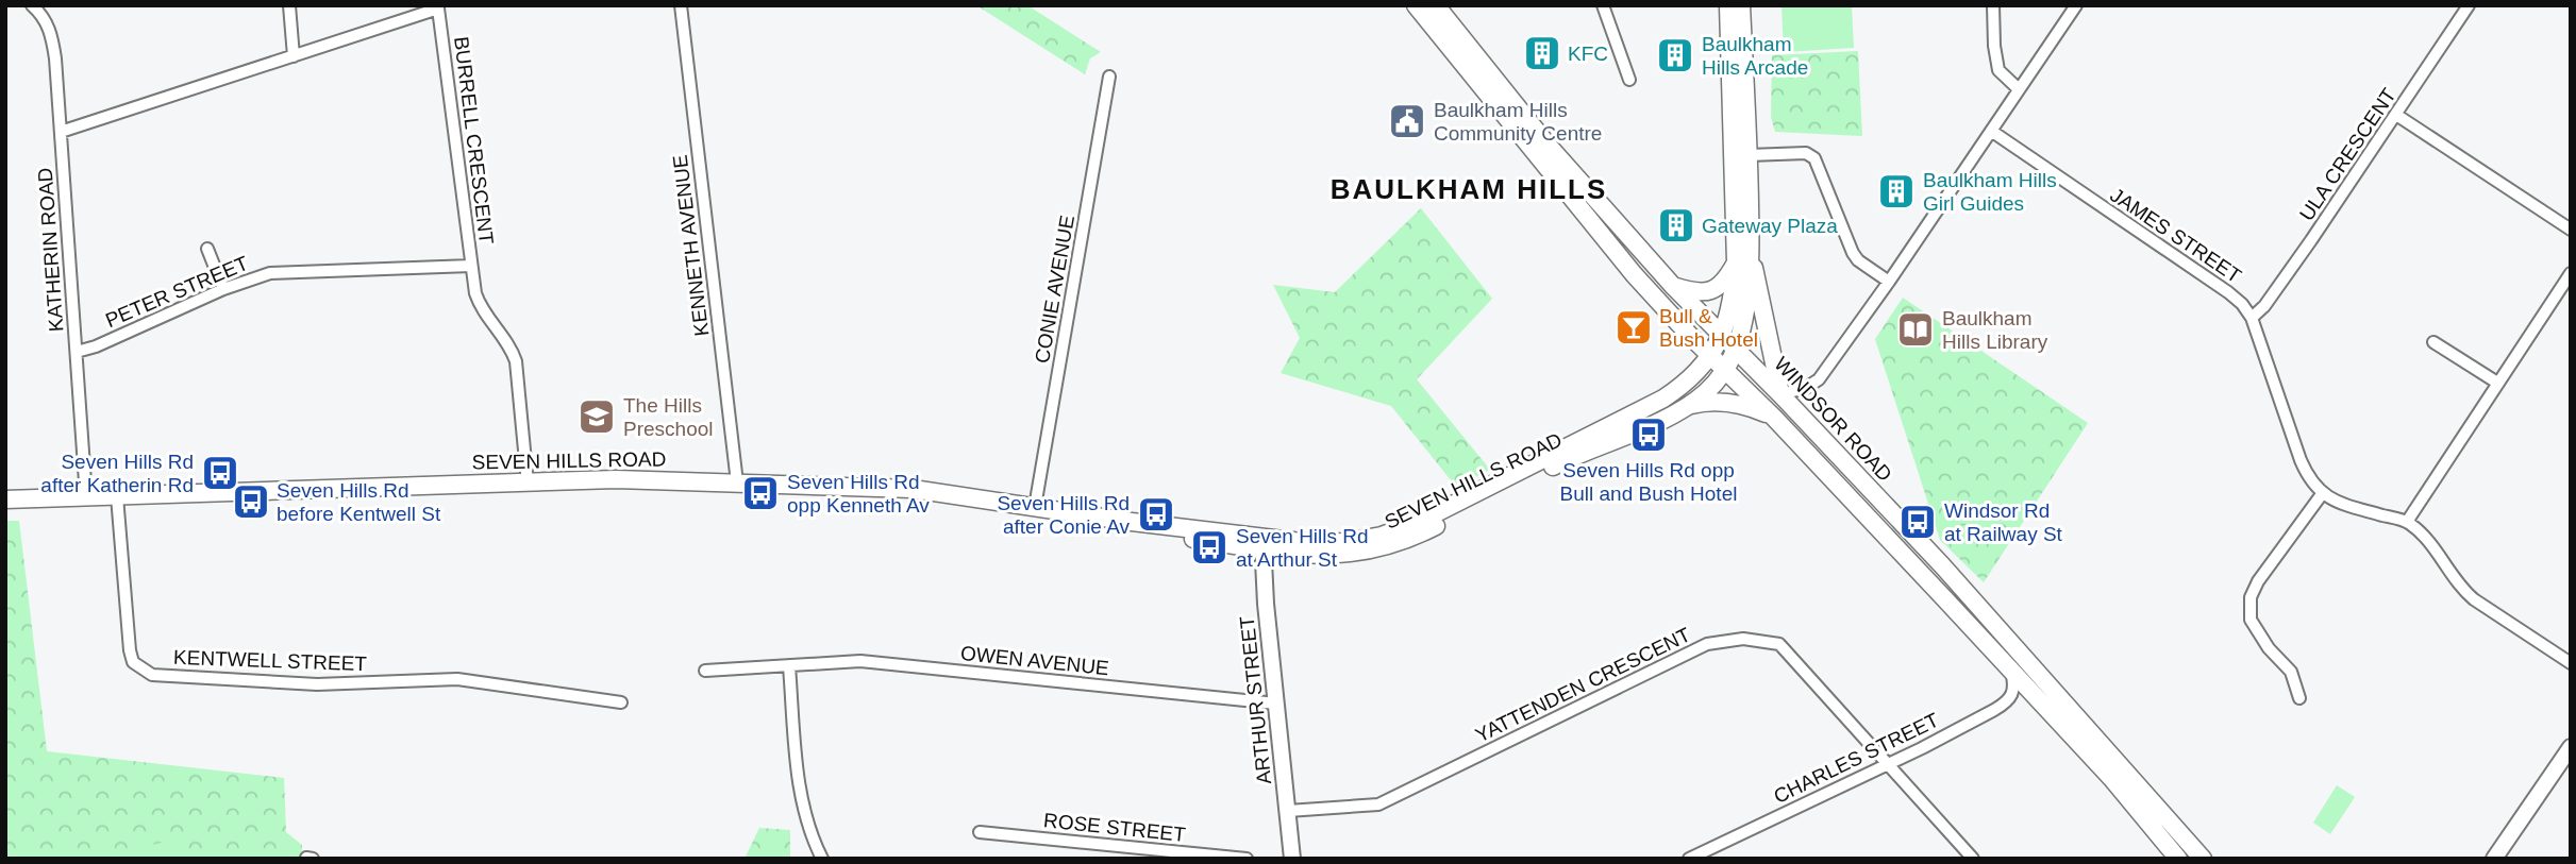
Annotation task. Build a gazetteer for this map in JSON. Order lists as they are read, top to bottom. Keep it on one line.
{"streets":{"main road":["WINDSOR ROAD","SEVEN HILLS ROAD"],"street":["BURRELL CRESCENT","ULA CRESCENT","JAMES STREET","KENNETH AVENUE","KATHERIN ROAD","CONIE AVENUE","PETER STREET","KENTWELL STREET","OWEN AVENUE","YATTENDEN CRESCENT","ARTHUR STREET","CHARLES STREET","ROSE STREET"]},"crossings":[["BURRELL CRESCENT","KATHERIN ROAD"],["BURRELL CRESCENT","PETER STREET"],["BURRELL CRESCENT","SEVEN HILLS ROAD"],["ULA CRESCENT","JAMES STREET"],["KENNETH AVENUE","SEVEN HILLS ROAD"],["KATHERIN ROAD","PETER STREET"],["KATHERIN ROAD","SEVEN HILLS ROAD"],["CONIE AVENUE","SEVEN HILLS ROAD"],["WINDSOR ROAD","SEVEN HILLS ROAD"],["WINDSOR ROAD","CHARLES STREET"],["SEVEN HILLS ROAD","KENTWELL STREET"],["SEVEN HILLS ROAD","ARTHUR STREET"],["OWEN AVENUE","ARTHUR STREET"],["YATTENDEN CRESCENT","ARTHUR STREET"],["YATTENDEN CRESCENT","CHARLES STREET"]],"districts":["BAULKHAM HILLS"],"places":{"building":["KFC","Baulkham Hills Arcade","Baulkham Hills Girl Guides","Gateway Plaza"],"public building":["Baulkham Hills Community Centre"],"bar":["Bull & Bush Hotel"],"library":["Baulkham Hills Library"],"school or university":["The Hills Preschool"],"bus stop":["Seven Hills Rd opp Bull and Bush Hotel","Seven Hills Rd after Katherin Rd","Seven Hills Rd opp Kenneth Av","Seven Hills Rd before Kentwell St","Seven Hills Rd after Conie Av","Windsor Rd at Railway St","Seven Hills Rd at Arthur St"]}}
